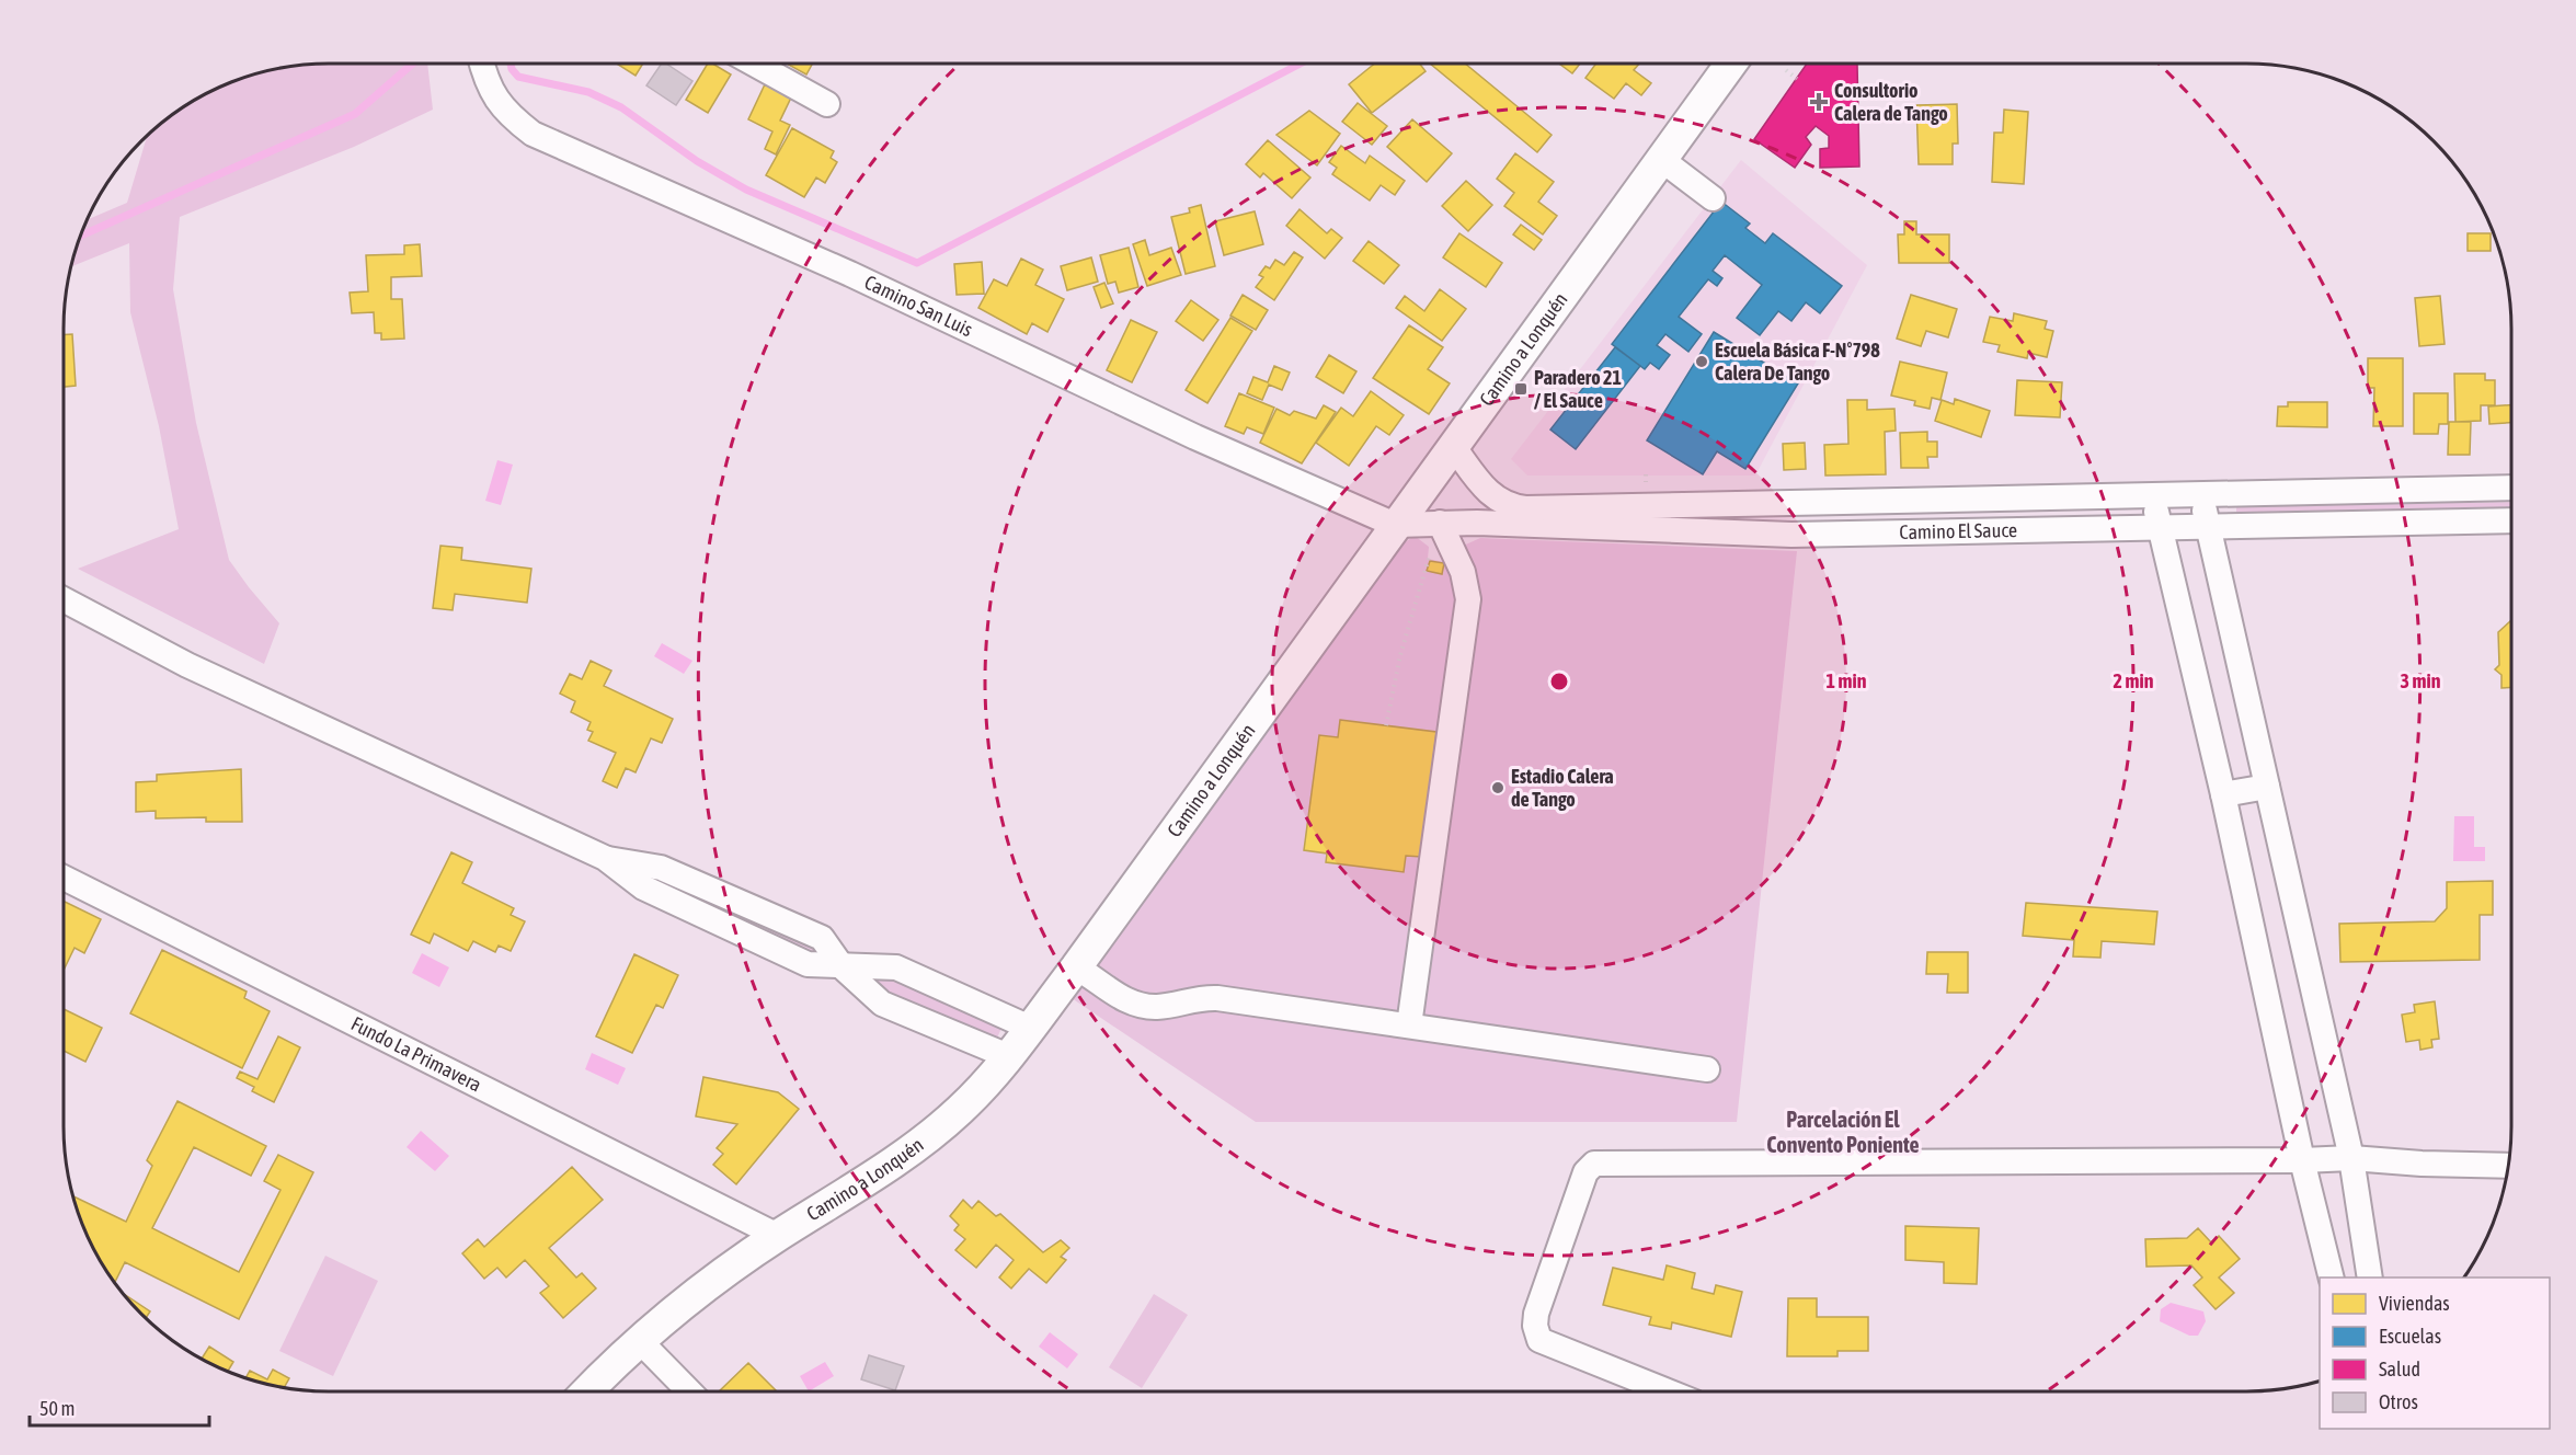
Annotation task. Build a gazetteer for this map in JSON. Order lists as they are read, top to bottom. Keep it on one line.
{"streets":{"main road":["Camino a Lonquén"],"street":["Camino San Luis","Camino El Sauce","Fundo La Primavera"]},"crossings":[["Camino San Luis","Camino a Lonquén"],["Camino San Luis","Camino El Sauce"],["Camino a Lonquén","Camino El Sauce"],["Camino a Lonquén","Fundo La Primavera"]],"districts":["Parcelación El Convento Poniente"],"places":{"health":["Consultorio Calera de Tango"],"other":["Escuela Básica F-N°798 Calera De Tango","Estadio Calera de Tango"],"transit":["Paradero 21 / El Sauce"]},"legend":["Viviendas","Escuelas","Salud","Otros"],"scale_bar":"50 m","rings":["1 min","2 min","3 min"]}
